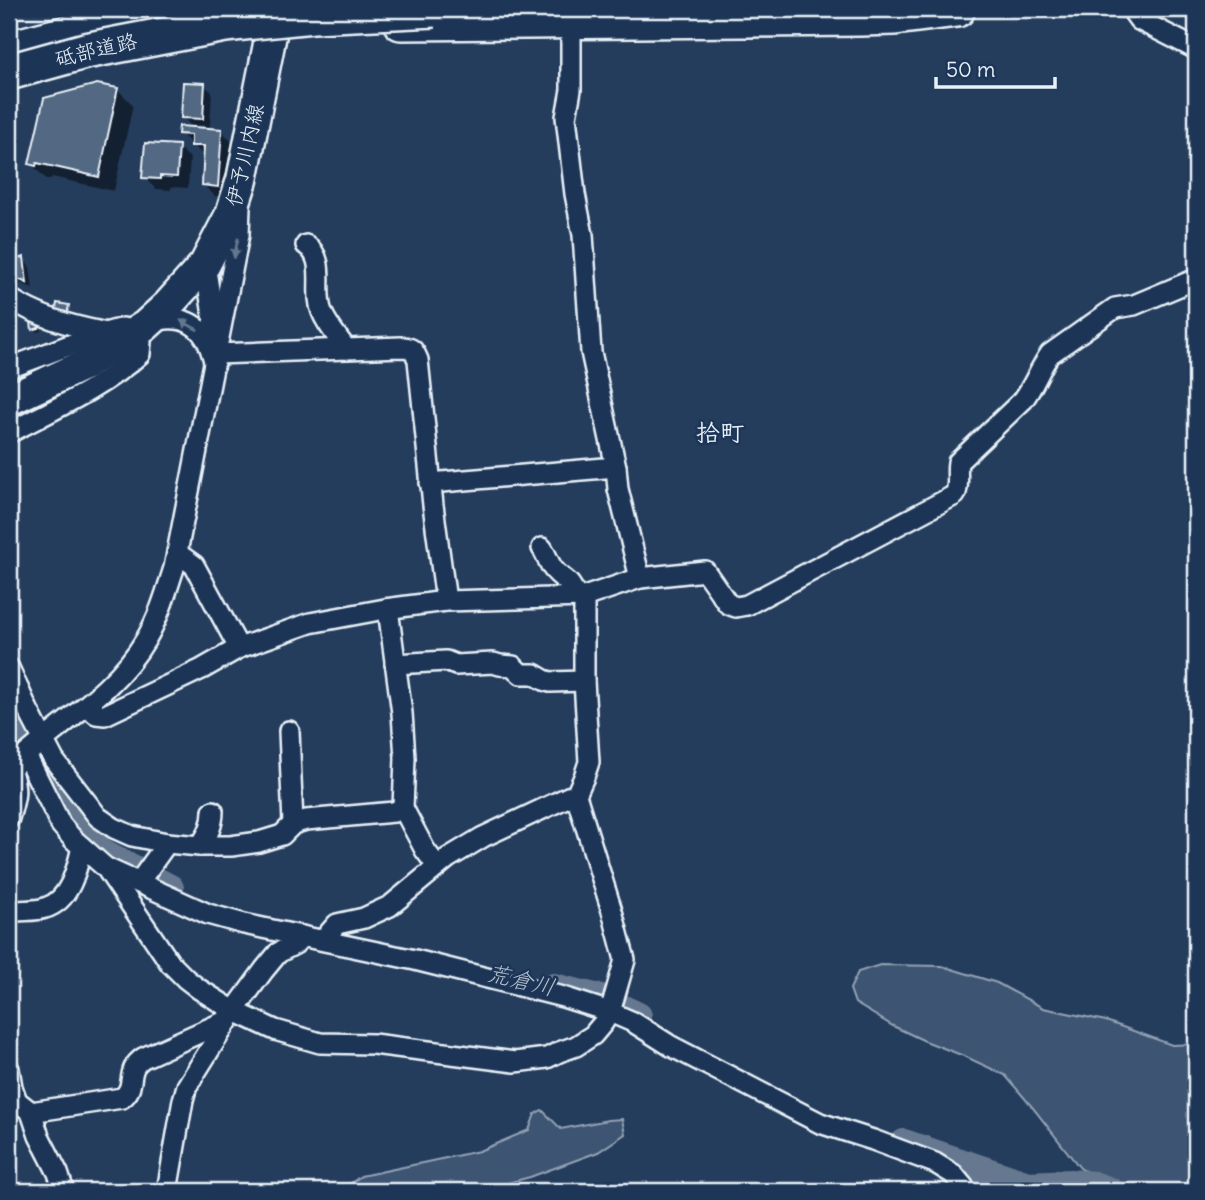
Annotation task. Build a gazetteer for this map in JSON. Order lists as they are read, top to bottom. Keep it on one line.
{"streets":{"highway":["砥部道路"],"main road":["伊予川内線"]},"districts":["拾町"],"water":["荒倉川"],"scale_bar":"50 m"}
